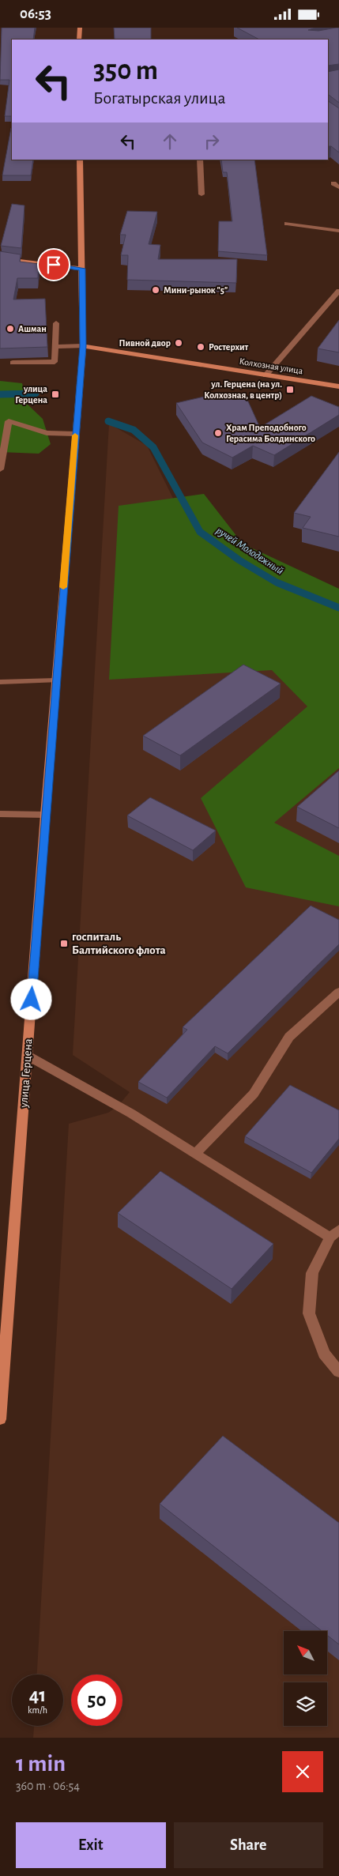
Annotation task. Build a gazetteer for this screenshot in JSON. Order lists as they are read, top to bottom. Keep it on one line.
{"streets":{"main road":["Колхозная улица","улица Герцена"]},"crossings":[["Колхозная улица","улица Герцена"]],"water":["ручей Молодежный"],"places":{"other":["Мини-рынок \"5\"","Ашман","Пивной двор","Ростерхит","Храм Преподобного Герасима Болдинского"],"transit":["ул. Герцена (на ул. Колхозная, в центр)","улица Герцена","госпиталь Балтийского флота"]},"north":"top left","page":{"status":"06:53","turn":["350 m","Богатырская улица"],"speed":"41 km/h","limit":"50","heading":["1 min","360 m · 06:54"],"buttons":["Exit","Share"]}}
